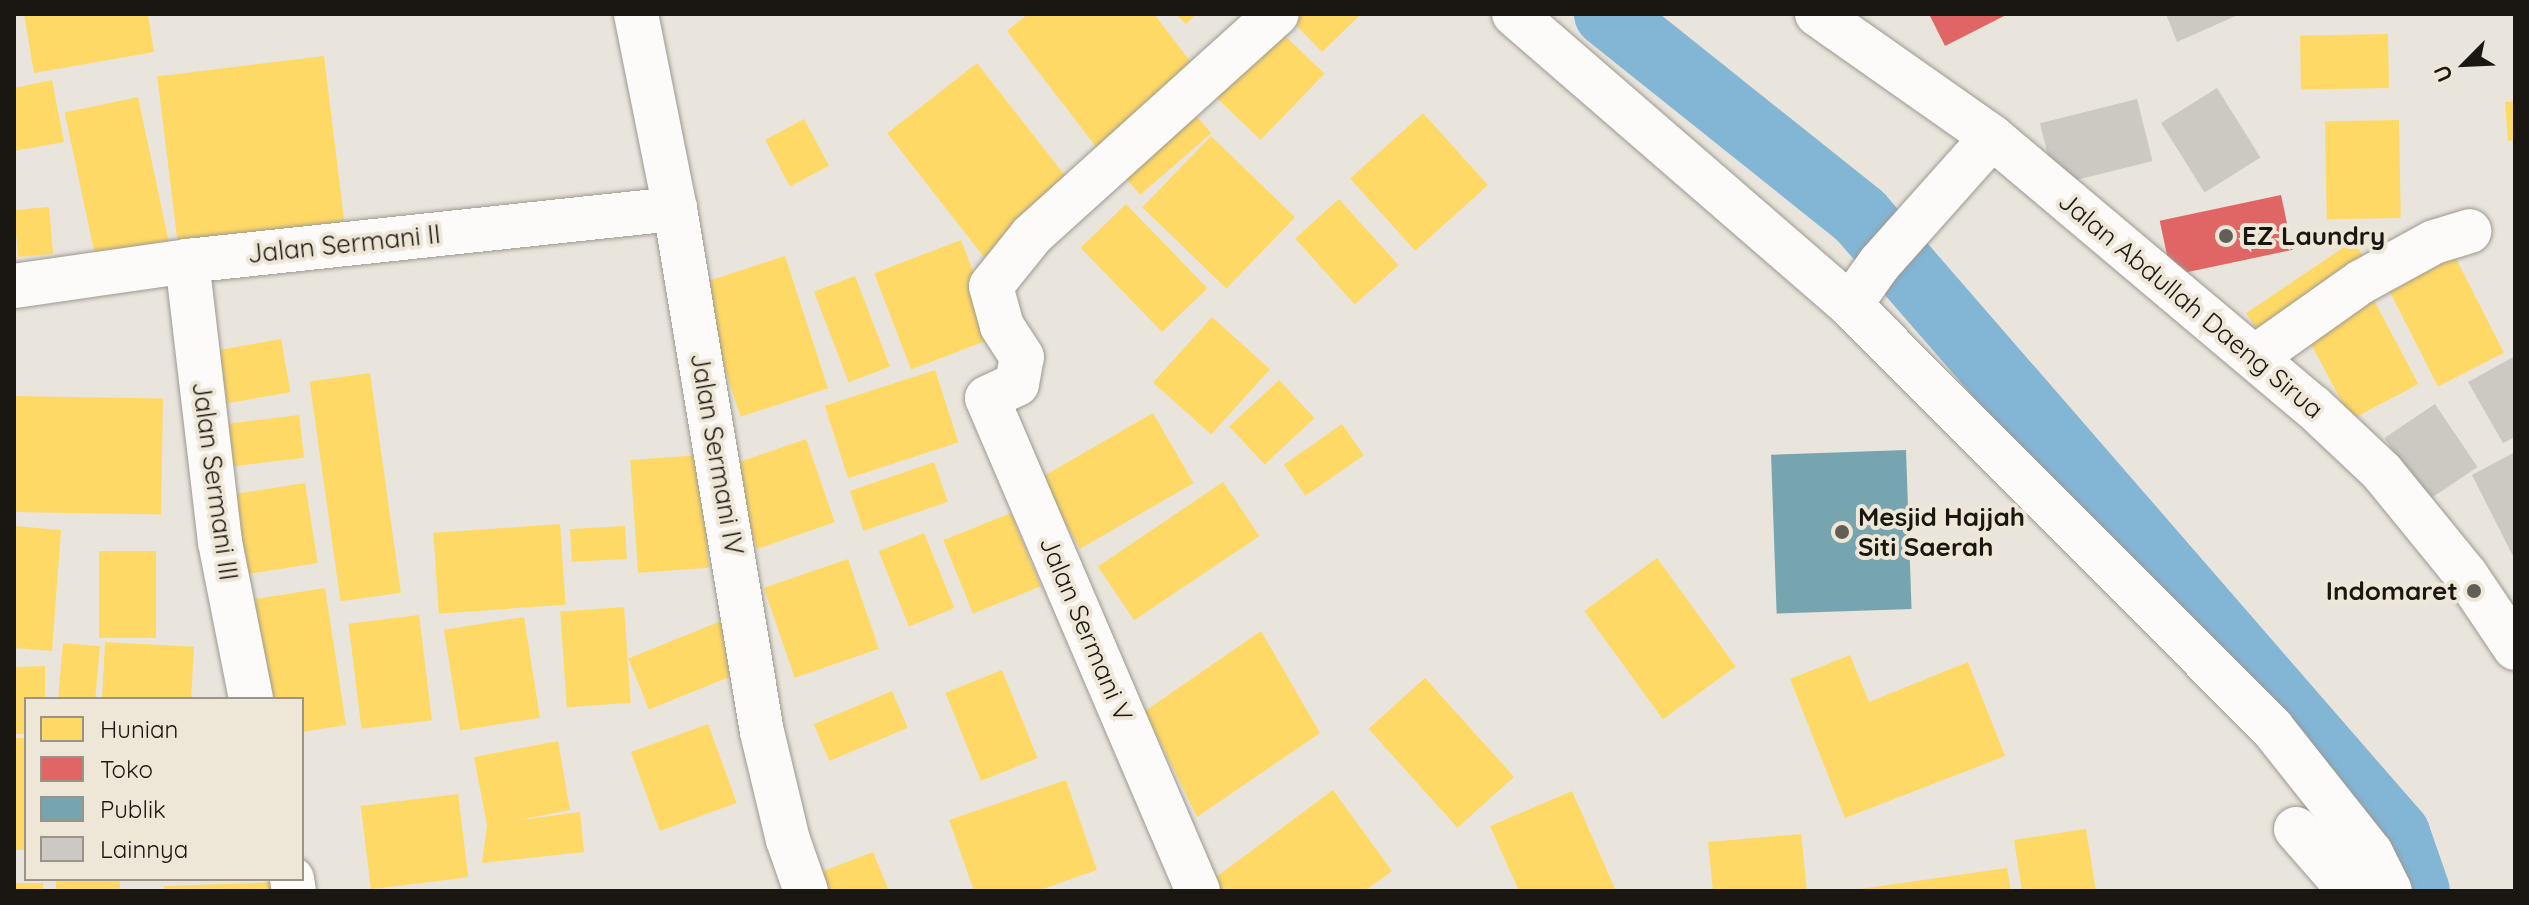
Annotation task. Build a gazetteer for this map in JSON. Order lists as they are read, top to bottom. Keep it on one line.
{"streets":{"street":["Jalan Sermani II","Jalan Abdullah Daeng Sirua","Jalan Sermani IV","Jalan Sermani III","Jalan Sermani V"]},"crossings":[["Jalan Sermani II","Jalan Sermani IV"],["Jalan Sermani II","Jalan Sermani III"]],"places":["EZ Laundry","Mesjid Hajjah Siti Saerah","Indomaret"],"legend":["Hunian","Toko","Publik","Lainnya"],"north":"bottom left"}
